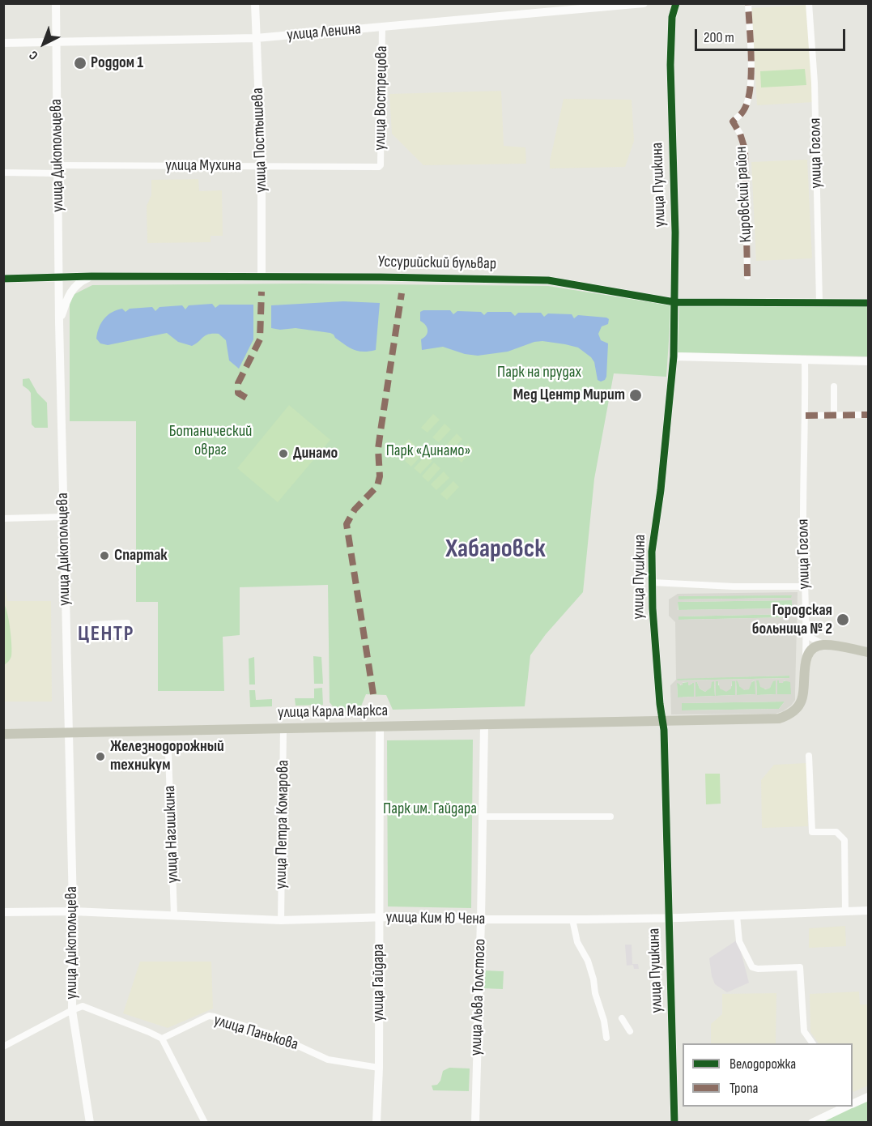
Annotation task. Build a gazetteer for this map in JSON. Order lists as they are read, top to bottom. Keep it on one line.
{"streets":{"main road":["улица Карла Маркса"],"street":["улица Ленина","улица Вострецова","улица Постышева","улица Гоголя","улица Дикопольцева","улица Мухина","улица Пушкина","Кировский район","Уссурийский бульвар","улица Петра Комарова","улица Нагишкина","улица Ким Ю Чена","улица Гайдара","улица Льва Толстого","улица Панькова"]},"crossings":[["улица Ленина","улица Вострецова"],["улица Ленина","улица Постышева"],["улица Ленина","улица Дикопольцева"],["улица Вострецова","улица Мухина"],["улица Постышева","улица Мухина"],["улица Постышева","Уссурийский бульвар"],["улица Гоголя","Уссурийский бульвар"],["улица Гоголя","улица Карла Маркса"],["улица Дикопольцева","улица Мухина"],["улица Дикопольцева","Уссурийский бульвар"],["улица Дикопольцева","улица Карла Маркса"],["улица Дикопольцева","улица Ким Ю Чена"],["улица Пушкина","Уссурийский бульвар"],["улица Пушкина","улица Карла Маркса"],["улица Пушкина","улица Ким Ю Чена"],["улица Карла Маркса","улица Петра Комарова"],["улица Карла Маркса","улица Гайдара"],["улица Карла Маркса","улица Льва Толстого"],["улица Петра Комарова","улица Ким Ю Чена"],["улица Нагишкина","улица Ким Ю Чена"],["улица Ким Ю Чена","улица Гайдара"],["улица Ким Ю Чена","улица Льва Толстого"],["улица Гайдара","улица Панькова"]],"districts":["Хабаровск","ЦЕНТР"],"parks":["Парк на прудах","Ботанический овраг","Парк «Динамо»","Парк им. Гайдара"],"places":["Роддом 1","Мед Центр Мирит","Динамо","Спартак","Городская больница № 2","Железнодорожный техникум"],"legend":["Велодорожка","Тропа"],"scale_bar":"200 m","north":"bottom left"}
